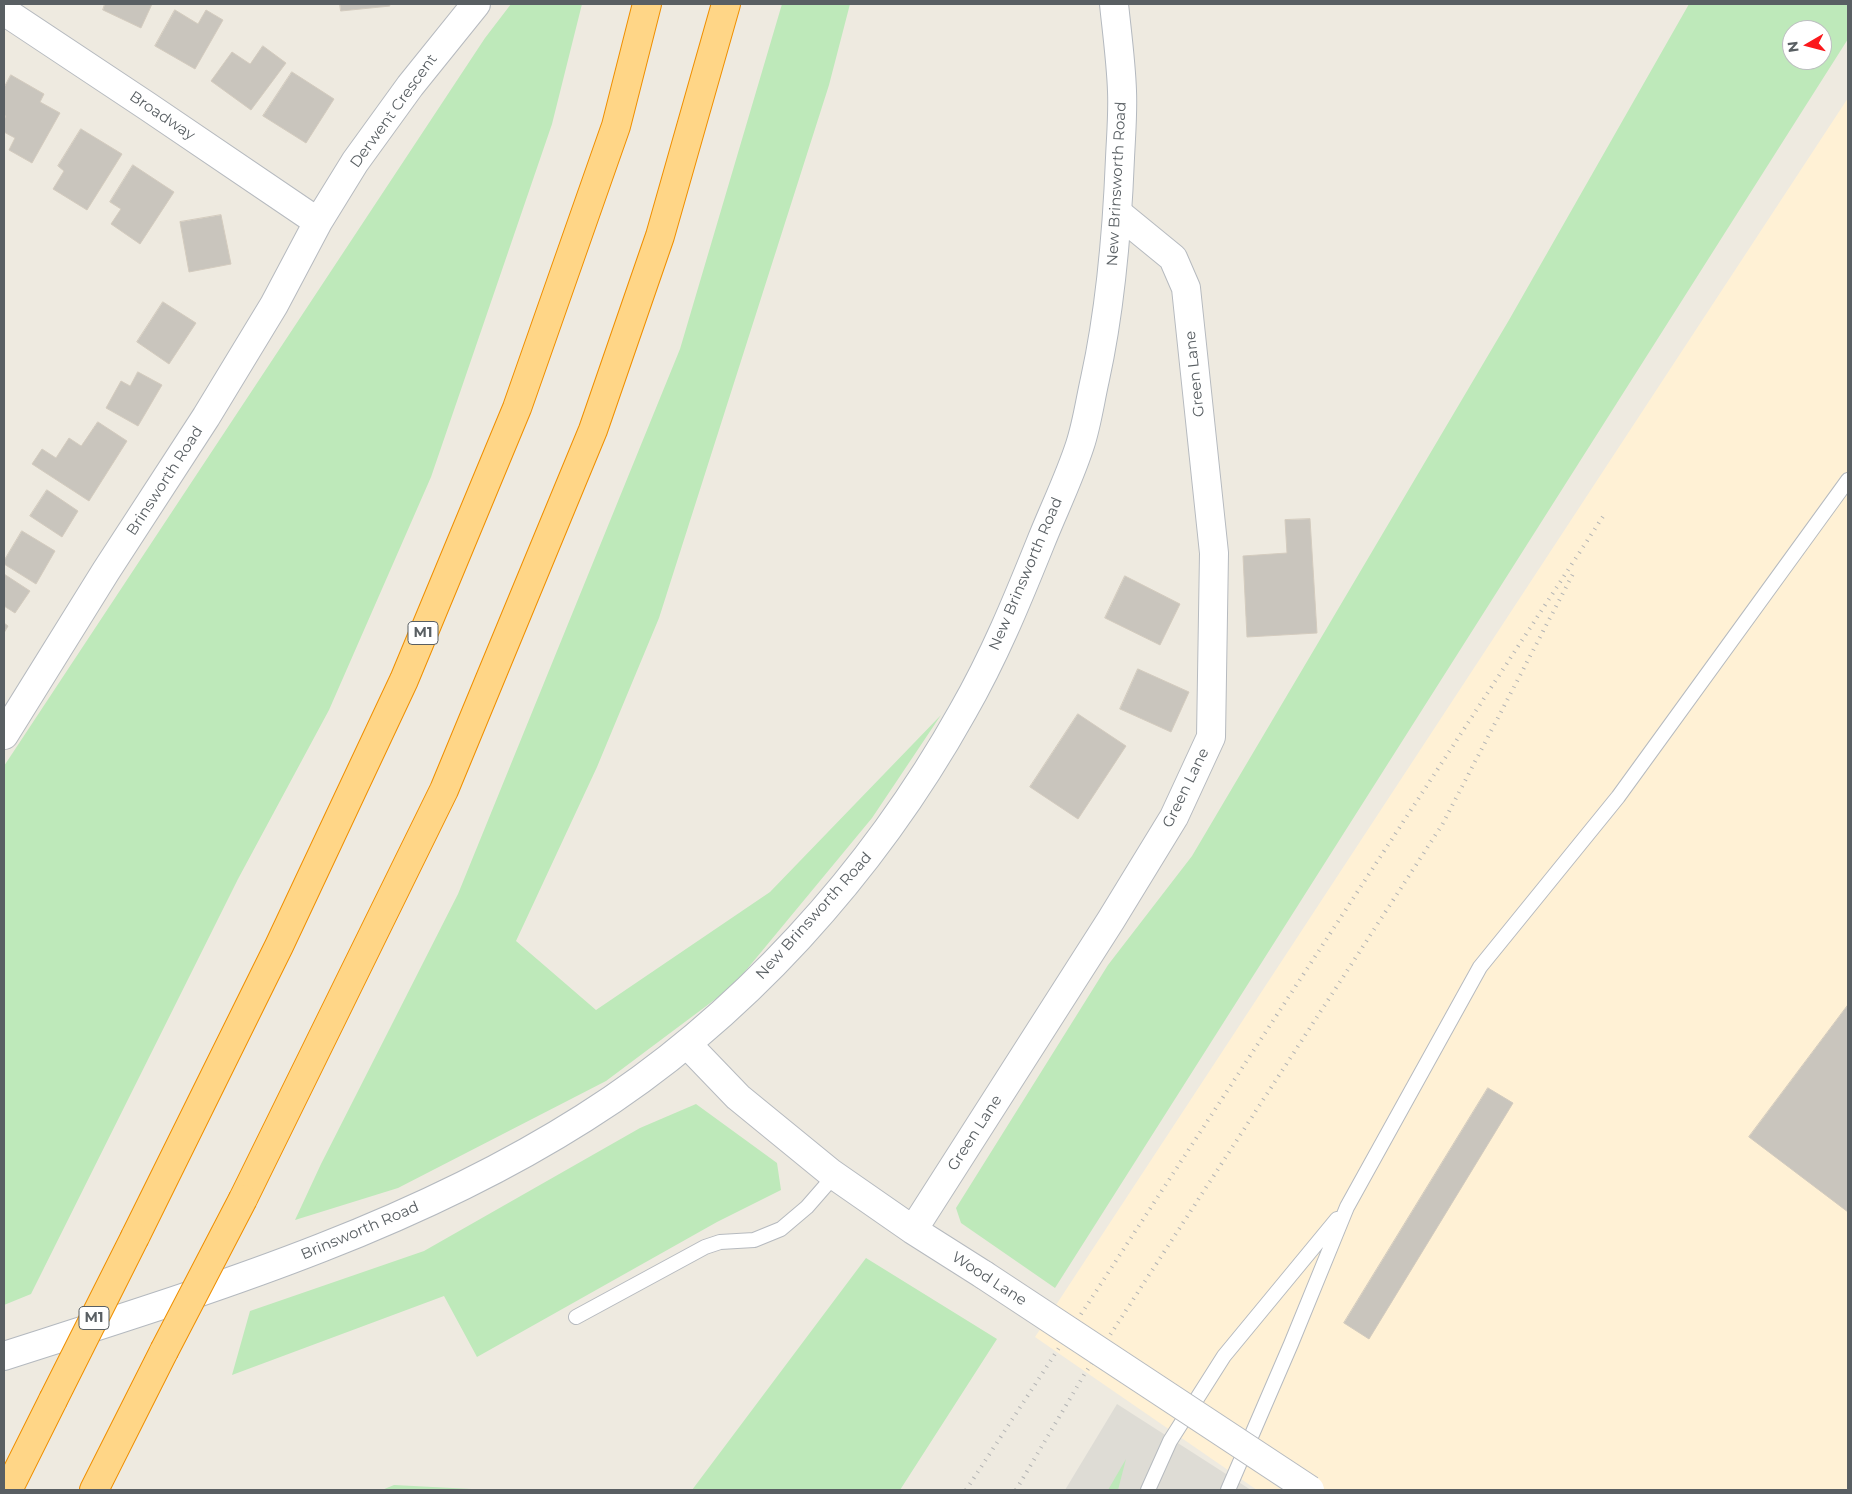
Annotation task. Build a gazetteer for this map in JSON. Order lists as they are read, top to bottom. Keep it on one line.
{"streets":{"highway":["M1"],"street":["Derwent Crescent","Broadway","New Brinsworth Road","Green Lane","Brinsworth Road","Wood Lane"]},"crossings":[["Derwent Crescent","Broadway"],["Derwent Crescent","Brinsworth Road"],["Broadway","Brinsworth Road"],["New Brinsworth Road","Green Lane"],["New Brinsworth Road","Brinsworth Road"],["New Brinsworth Road","Wood Lane"],["Green Lane","Wood Lane"],["Brinsworth Road","Wood Lane"]],"north":"left"}
